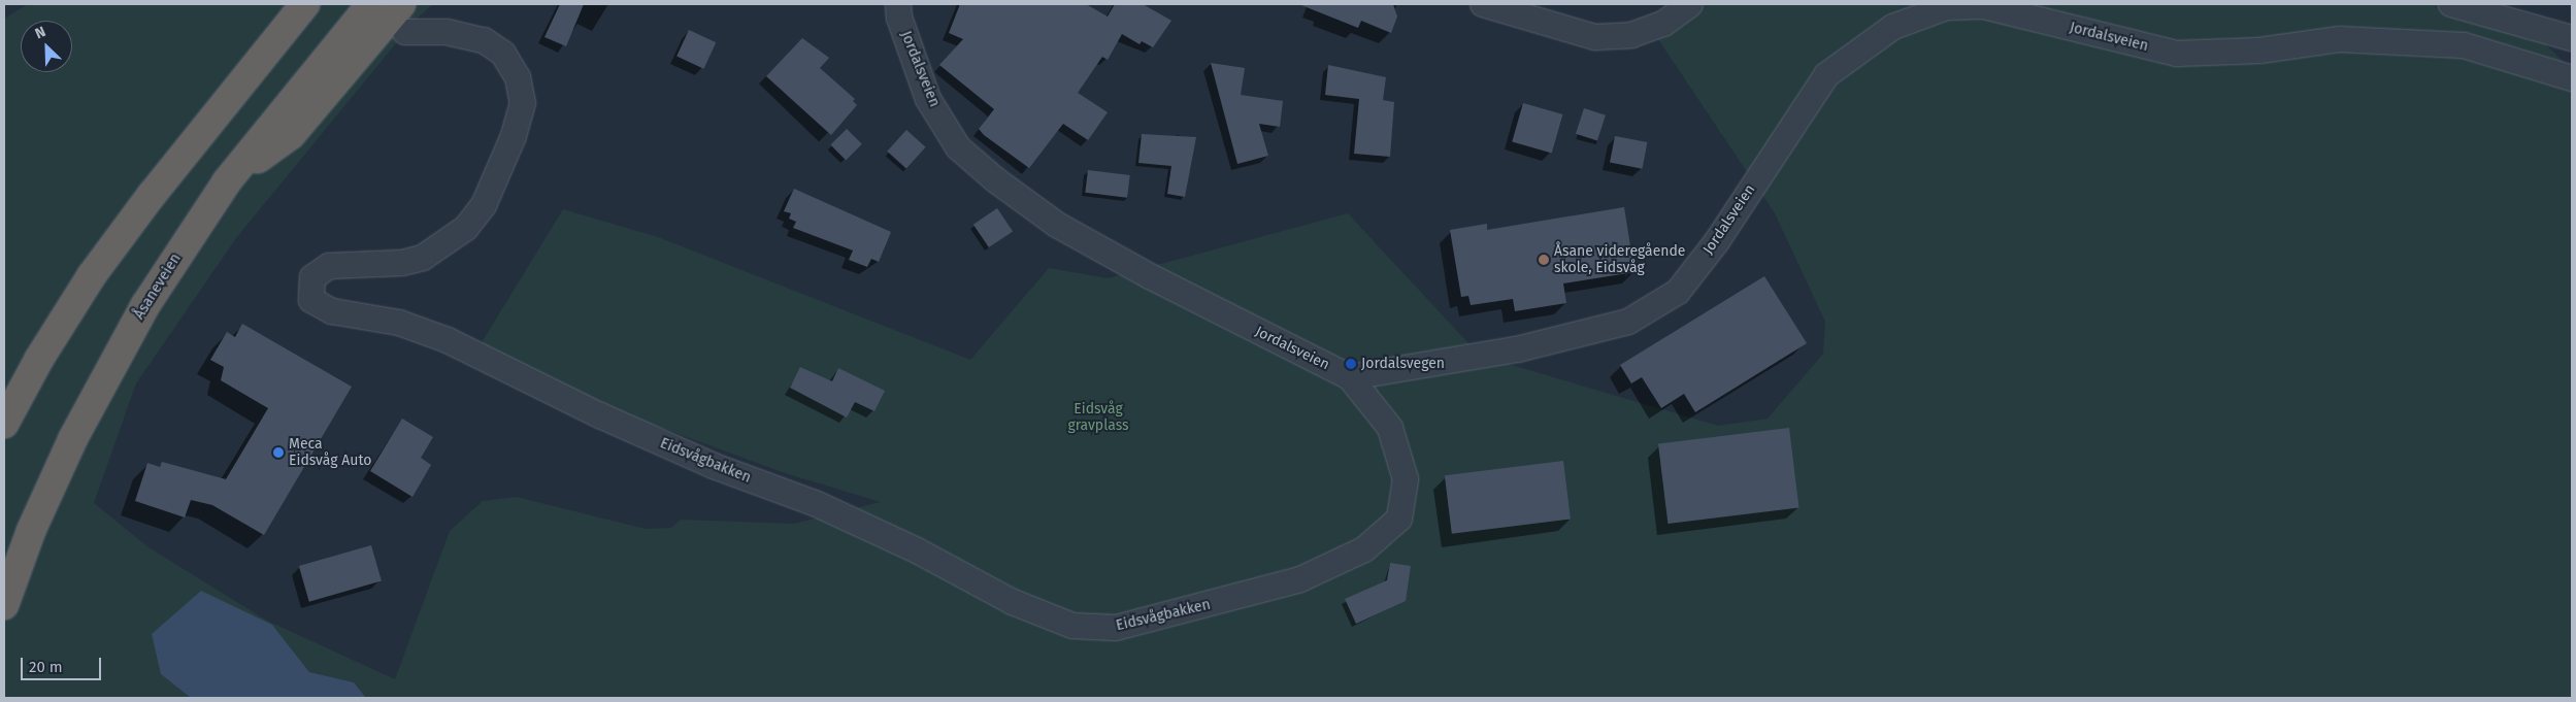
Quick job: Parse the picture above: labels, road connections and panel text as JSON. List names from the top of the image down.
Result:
{
  "streets": {
    "highway": ["Åsaneveien"],
    "street": ["Jordalsveien", "Eidsvågbakken"]
  },
  "crossings": [
    ["Jordalsveien", "Eidsvågbakken"]
  ],
  "parks": ["Eidsvåg gravplass"],
  "places": ["Åsane videregående skole, Eidsvåg", "Jordalsvegen", "Meca Eidsvåg Auto"],
  "scale_bar": "20 m",
  "north": "top left"
}
